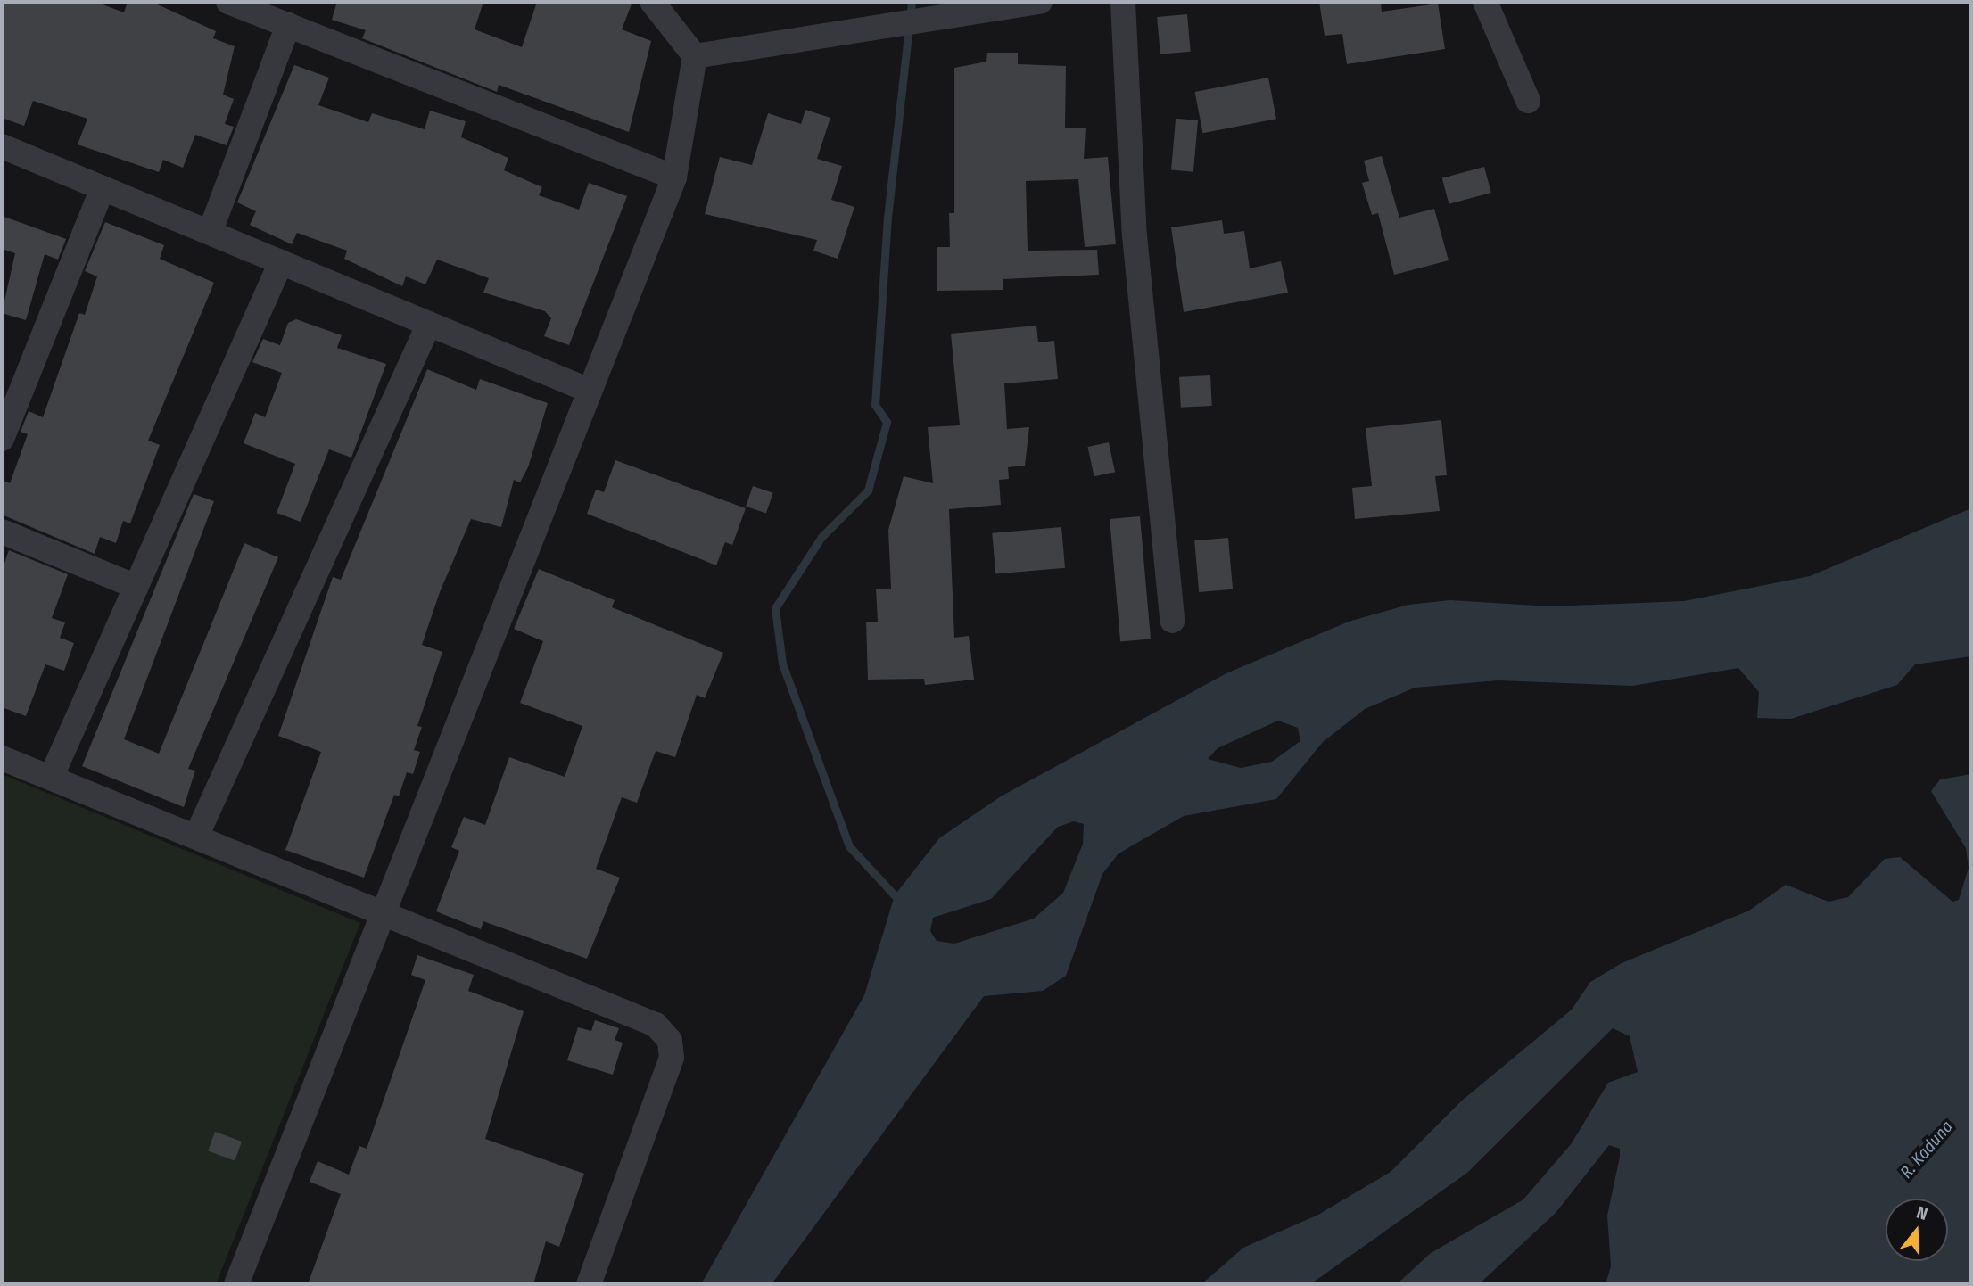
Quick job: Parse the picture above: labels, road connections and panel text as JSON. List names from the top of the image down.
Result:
{
  "water": ["R. Kaduna"],
  "north": "top"
}
